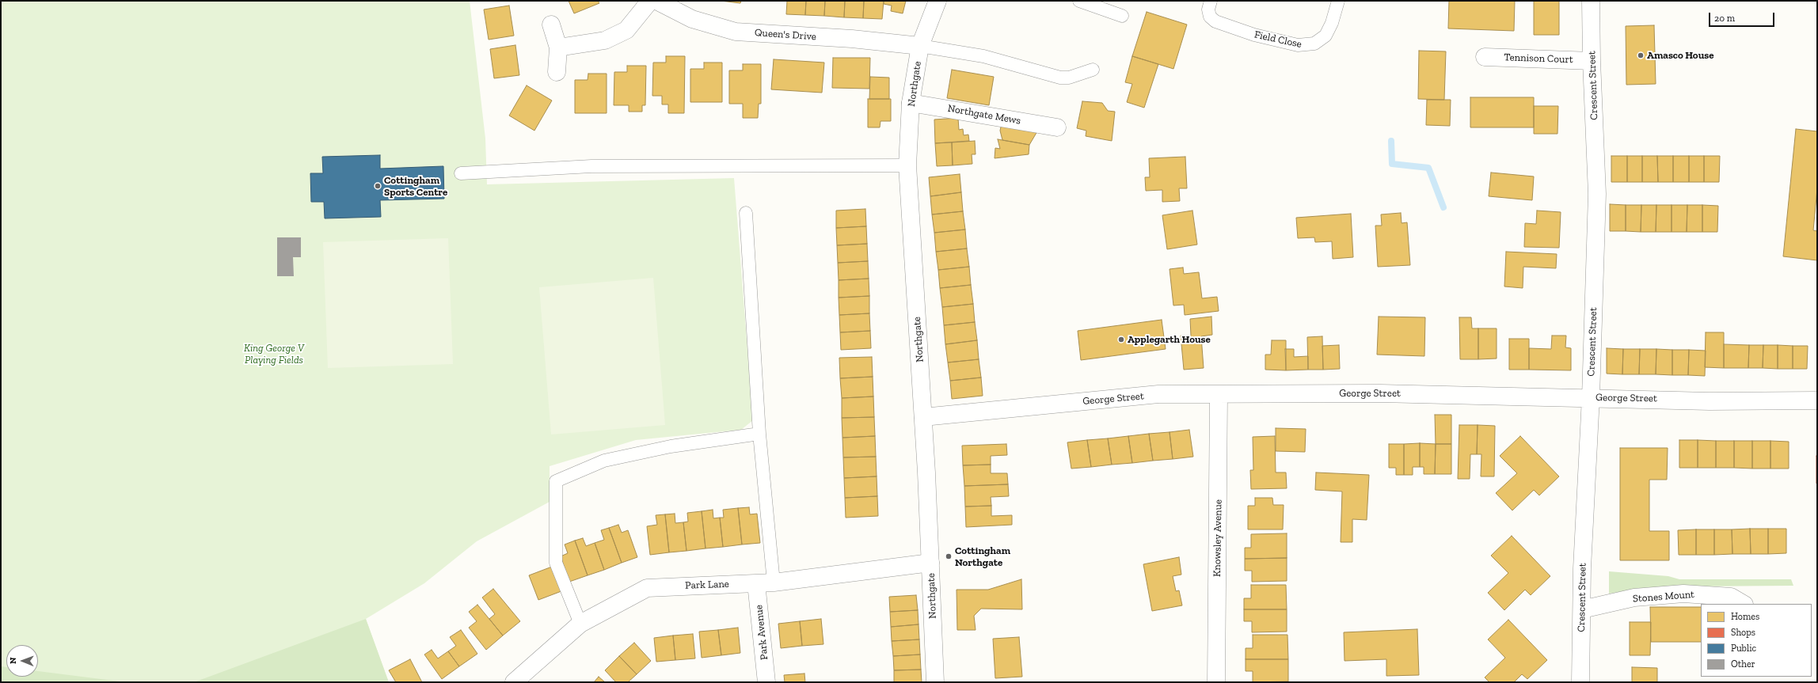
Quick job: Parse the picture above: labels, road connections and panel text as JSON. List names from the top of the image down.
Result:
{
  "streets": {
    "street": [
      "Queen's Drive",
      "Tennison Court",
      "Northgate",
      "Crescent Street",
      "Northgate Mews",
      "George Street",
      "Knowsley Avenue",
      "Park Lane",
      "Stones Mount",
      "Park Avenue"
    ],
    "lane": ["Field Close"]
  },
  "crossings": [
    ["Queen's Drive", "Northgate"],
    ["Tennison Court", "Crescent Street"],
    ["Northgate", "Northgate Mews"],
    ["Northgate", "George Street"],
    ["Northgate", "Park Lane"],
    ["Crescent Street", "George Street"],
    ["Crescent Street", "Stones Mount"],
    ["George Street", "Knowsley Avenue"],
    ["Park Lane", "Park Avenue"]
  ],
  "parks": ["King George V Playing Fields"],
  "places": [
    "Amasco House",
    "Cottingham Sports Centre",
    "Applegarth House",
    "Cottingham Northgate"
  ],
  "legend": [
    "Homes",
    "Shops",
    "Public",
    "Other"
  ],
  "scale_bar": "20 m",
  "north": "left"
}
